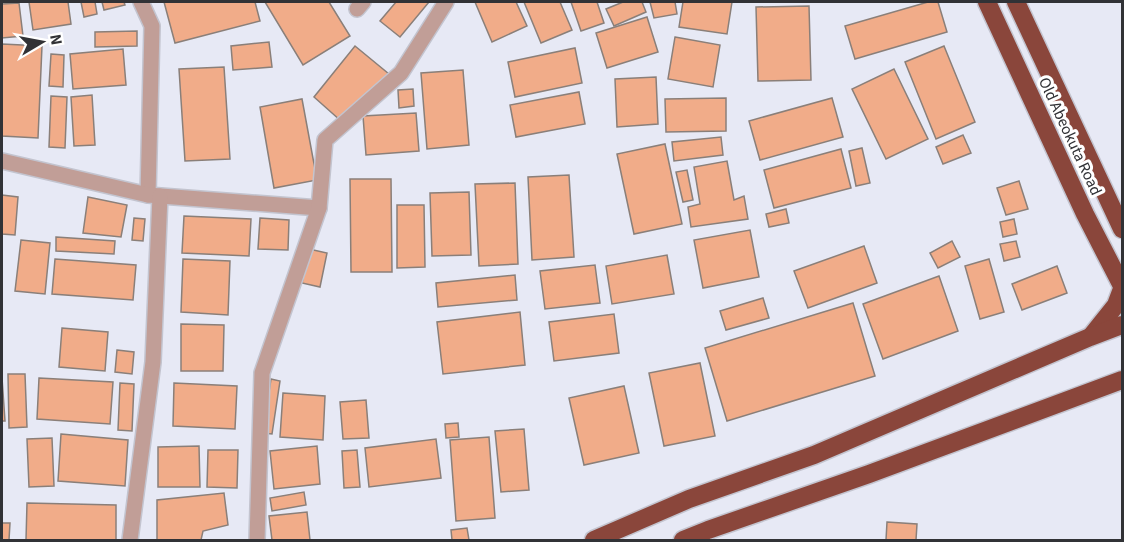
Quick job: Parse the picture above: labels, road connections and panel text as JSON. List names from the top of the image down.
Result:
{
  "streets": {
    "highway": ["Old Abeokuta Road"]
  },
  "north": "right"
}
